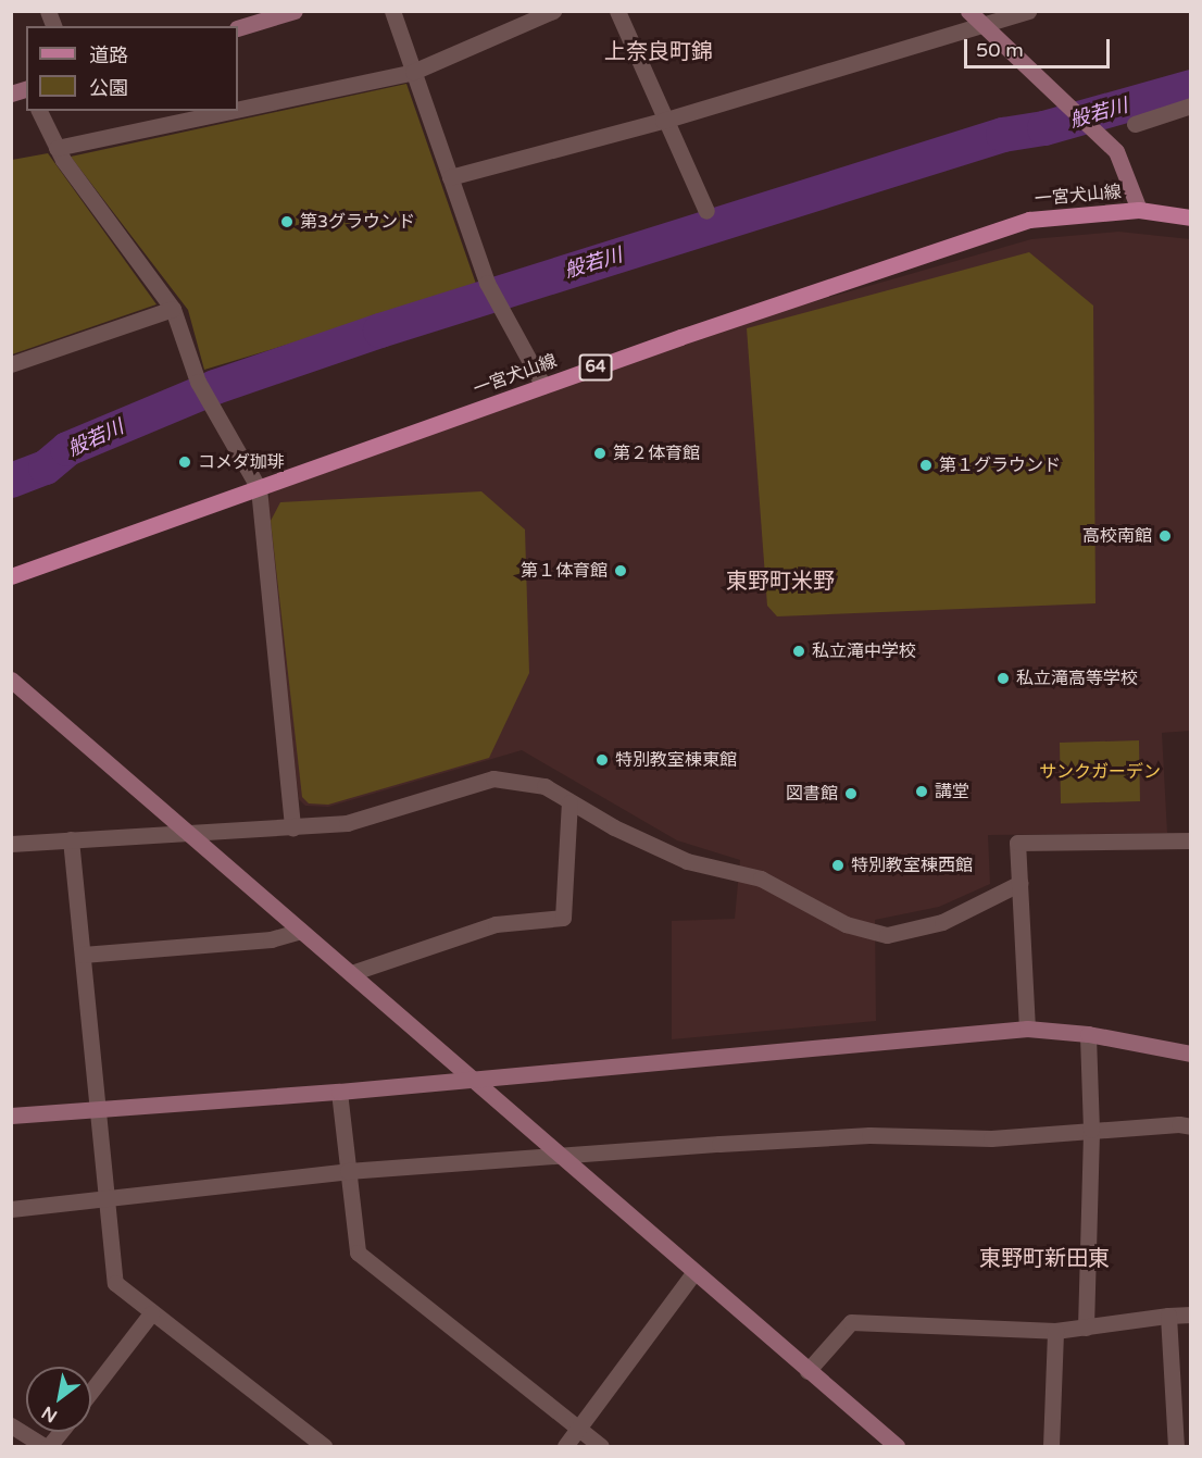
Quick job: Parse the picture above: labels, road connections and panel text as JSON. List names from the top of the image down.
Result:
{
  "streets": {
    "main road": ["一宮犬山線", "64"]
  },
  "districts": ["上奈良町錦", "東野町米野", "東野町新田東"],
  "water": ["般若川"],
  "parks": ["サンクガーデン"],
  "places": [
    "第3グラウンド",
    "第２体育館",
    "コメダ珈琲",
    "第１グラウンド",
    "高校南館",
    "第１体育館",
    "私立滝中学校",
    "私立滝高等学校",
    "特別教室棟東館",
    "講堂",
    "図書館",
    "特別教室棟西館"
  ],
  "legend": ["道路", "公園"],
  "scale_bar": "50 m",
  "north": "bottom left"
}
